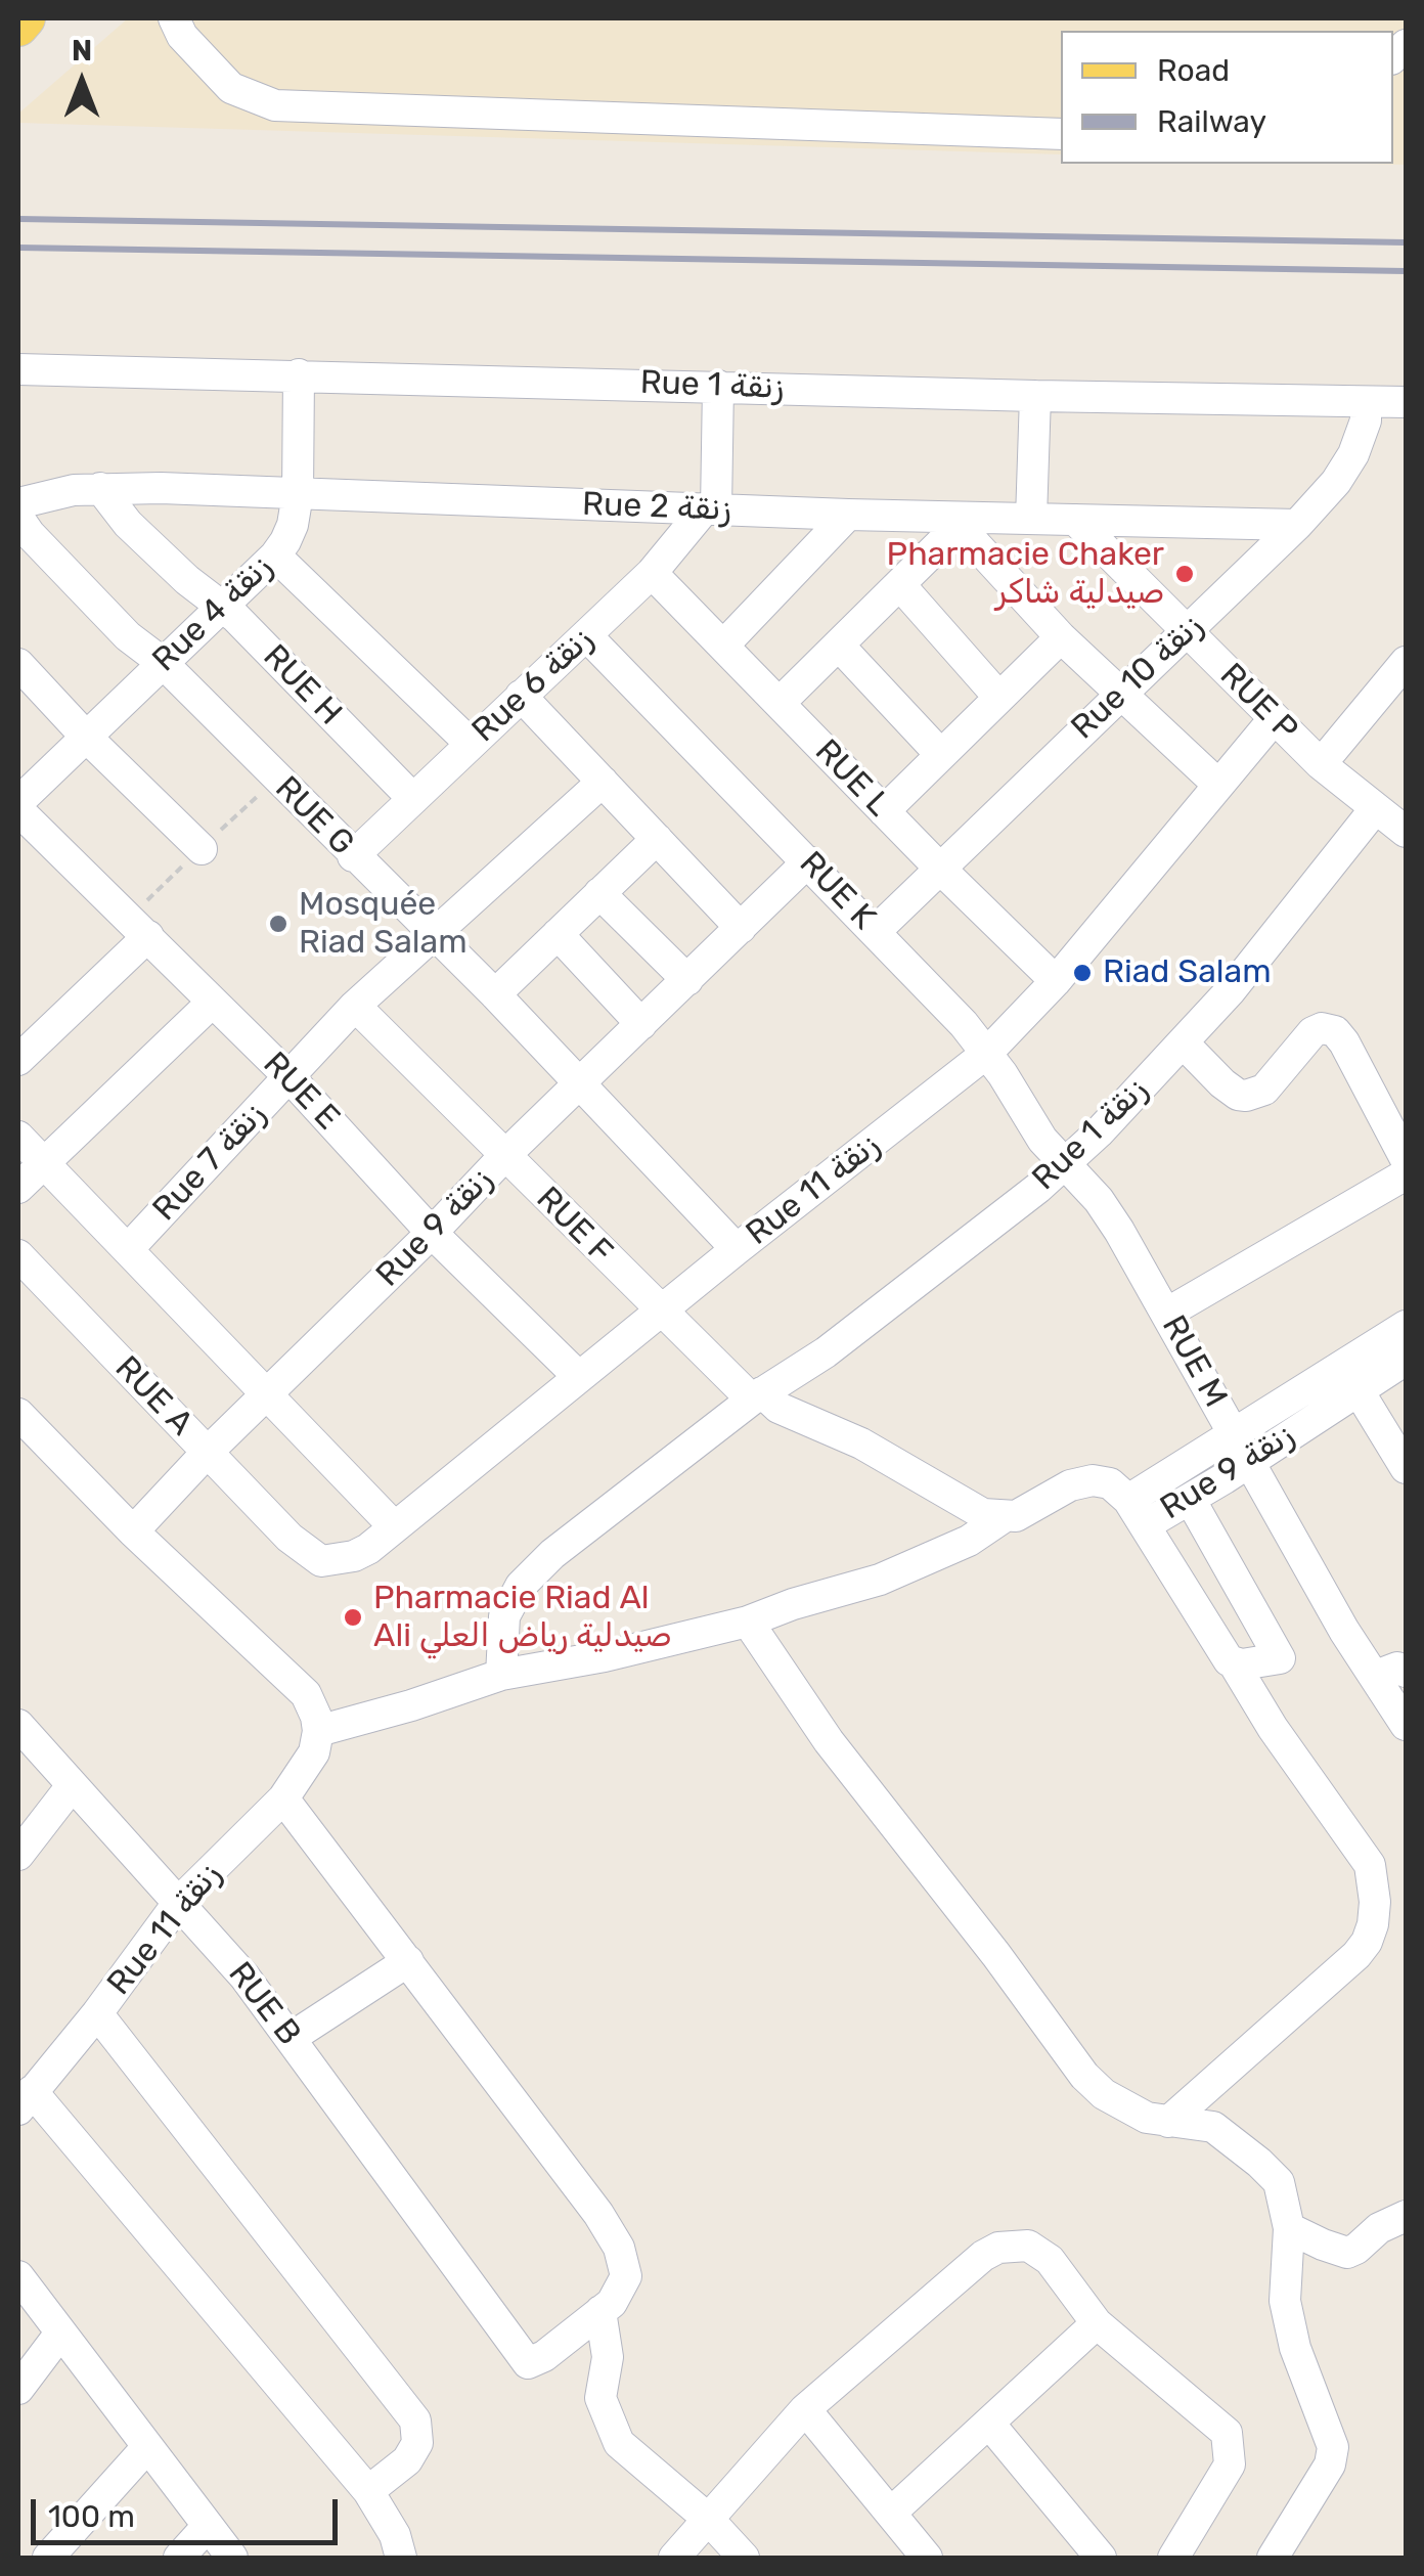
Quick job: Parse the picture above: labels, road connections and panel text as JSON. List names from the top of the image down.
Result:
{
  "streets": {
    "street": [
      "Rue 1 زنقة",
      "Rue 2 زنقة",
      "Rue 4 زنقة",
      "Rue 10 زنقة",
      "RUE H",
      "Rue 6 زنقة",
      "RUE P",
      "RUE L",
      "RUE G",
      "RUE K",
      "RUE E",
      "Rue 7 زنقة",
      "Rue 11 زنقة",
      "RUE F",
      "Rue 9 زنقة",
      "RUE M",
      "RUE A",
      "RUE B"
    ]
  },
  "crossings": [
    ["Rue 1 زنقة", "Rue 4 زنقة"],
    ["Rue 1 زنقة", "Rue 10 زنقة"],
    ["Rue 1 زنقة", "RUE P"],
    ["Rue 1 زنقة", "RUE K"],
    ["Rue 1 زنقة", "RUE F"],
    ["Rue 1 زنقة", "RUE M"],
    ["Rue 2 زنقة", "Rue 4 زنقة"],
    ["Rue 2 زنقة", "Rue 10 زنقة"],
    ["Rue 2 زنقة", "RUE H"],
    ["Rue 2 زنقة", "Rue 6 زنقة"],
    ["Rue 2 زنقة", "RUE P"],
    ["Rue 4 زنقة", "RUE H"],
    ["Rue 4 زنقة", "RUE G"],
    ["Rue 10 زنقة", "RUE P"],
    ["Rue 10 زنقة", "RUE L"],
    ["Rue 10 زنقة", "RUE K"],
    ["RUE H", "Rue 6 زنقة"],
    ["Rue 6 زنقة", "RUE L"],
    ["Rue 6 زنقة", "RUE G"],
    ["Rue 6 زنقة", "RUE K"],
    ["RUE P", "Rue 11 زنقة"],
    ["RUE L", "Rue 11 زنقة"],
    ["RUE G", "Rue 7 زنقة"],
    ["RUE G", "Rue 11 زنقة"],
    ["RUE G", "Rue 9 زنقة"],
    ["RUE K", "Rue 11 زنقة"],
    ["RUE K", "Rue 9 زنقة"],
    ["RUE K", "RUE M"],
    ["RUE E", "Rue 7 زنقة"],
    ["RUE E", "Rue 11 زنقة"],
    ["RUE E", "Rue 9 زنقة"],
    ["Rue 7 زنقة", "RUE F"],
    ["Rue 11 زنقة", "RUE F"],
    ["Rue 11 زنقة", "RUE A"],
    ["Rue 11 زنقة", "RUE B"],
    ["RUE F", "Rue 9 زنقة"],
    ["Rue 9 زنقة", "RUE M"],
    ["Rue 9 زنقة", "RUE A"]
  ],
  "places": [
    "Pharmacie Chaker صيدلية شاكر",
    "Mosquée Riad Salam",
    "Riad Salam",
    "Pharmacie Riad Al Ali صيدلية رياض العلي"
  ],
  "legend": ["Road", "Railway"],
  "scale_bar": "100 m",
  "north": "top"
}
